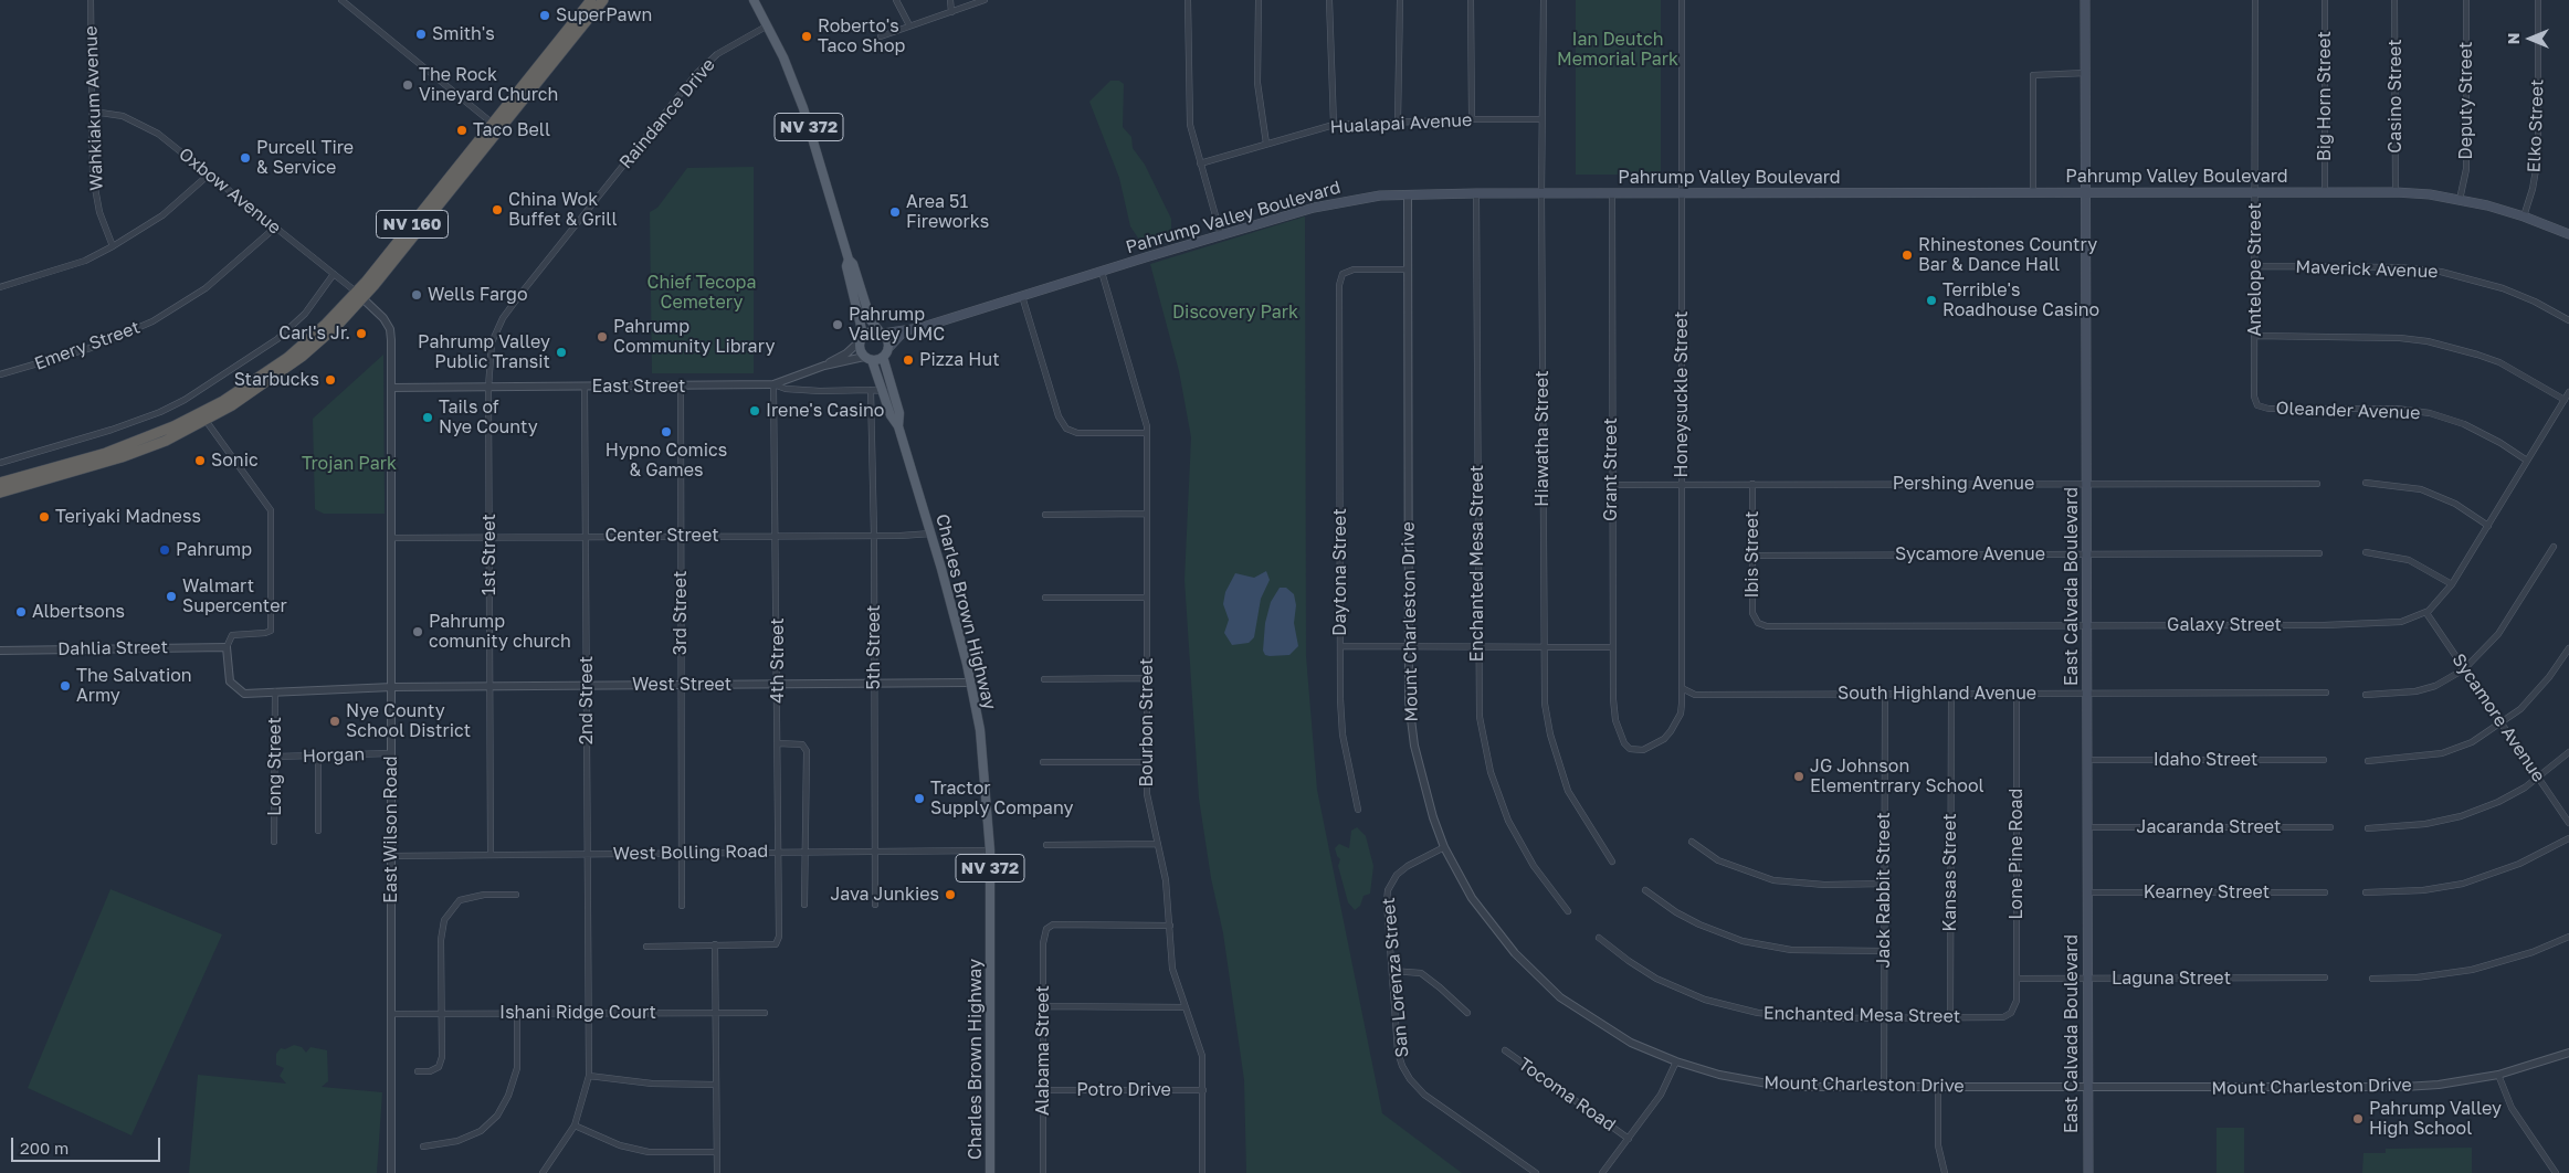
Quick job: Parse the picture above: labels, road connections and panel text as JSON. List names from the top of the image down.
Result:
{
  "streets": {
    "highway": ["NV 160"],
    "main road": [
      "NV 372",
      "Pahrump Valley Boulevard",
      "East Calvada Boulevard",
      "Charles Brown Highway"
    ],
    "street": [
      "Big Horn Street",
      "Casino Street",
      "Deputy Street",
      "Wahkiakum Avenue",
      "Raindance Drive",
      "Hualapai Avenue",
      "Elko Street",
      "Oxbow Avenue",
      "Antelope Street",
      "Maverick Avenue",
      "Emery Street",
      "East Street",
      "Honeysuckle Street",
      "Oleander Avenue",
      "Hiawatha Street",
      "Grant Street",
      "Pershing Avenue",
      "Center Street",
      "1st Street",
      "Ibis Street",
      "Sycamore Avenue",
      "Enchanted Mesa Street",
      "Daytona Street",
      "3rd Street",
      "Mount Charleston Drive",
      "Galaxy Street",
      "5th Street",
      "Dahlia Street",
      "4th Street",
      "West Street",
      "South Highland Avenue",
      "2nd Street",
      "Bourbon Street",
      "Horgan",
      "Idaho Street",
      "Long Street",
      "Jacaranda Street",
      "East Wilson Road",
      "West Bolling Road",
      "Lone Pine Road",
      "Kansas Street",
      "Jack Rabbit Street",
      "Kearney Street",
      "San Lorenza Street",
      "Laguna Street",
      "Ishani Ridge Court",
      "Alabama Street",
      "Potro Drive",
      "Tocoma Road"
    ]
  },
  "crossings": [
    ["Big Horn Street", "Pahrump Valley Boulevard"],
    ["Casino Street", "Pahrump Valley Boulevard"],
    ["Deputy Street", "Pahrump Valley Boulevard"],
    ["Wahkiakum Avenue", "Oxbow Avenue"],
    ["Raindance Drive", "NV 372"],
    ["Raindance Drive", "East Street"],
    ["Raindance Drive", "1st Street"],
    ["Hualapai Avenue", "Hiawatha Street"],
    ["Elko Street", "Pahrump Valley Boulevard"],
    ["NV 372", "Pahrump Valley Boulevard"],
    ["NV 372", "Charles Brown Highway"],
    ["Pahrump Valley Boulevard", "Antelope Street"],
    ["Pahrump Valley Boulevard", "Honeysuckle Street"],
    ["Pahrump Valley Boulevard", "Hiawatha Street"],
    ["Pahrump Valley Boulevard", "Grant Street"],
    ["Pahrump Valley Boulevard", "Enchanted Mesa Street"],
    ["Pahrump Valley Boulevard", "East Calvada Boulevard"],
    ["Pahrump Valley Boulevard", "Charles Brown Highway"],
    ["Pahrump Valley Boulevard", "Mount Charleston Drive"],
    ["Pahrump Valley Boulevard", "Bourbon Street"],
    ["Oxbow Avenue", "NV 160"],
    ["Oxbow Avenue", "Emery Street"],
    ["Oxbow Avenue", "East Wilson Road"],
    ["NV 160", "East Wilson Road"],
    ["Antelope Street", "Maverick Avenue"],
    ["Antelope Street", "Oleander Avenue"],
    ["East Street", "1st Street"],
    ["East Street", "Charles Brown Highway"],
    ["East Street", "3rd Street"],
    ["East Street", "5th Street"],
    ["East Street", "4th Street"],
    ["East Street", "2nd Street"],
    ["East Street", "East Wilson Road"],
    ["Honeysuckle Street", "Grant Street"],
    ["Honeysuckle Street", "Pershing Avenue"],
    ["Honeysuckle Street", "South Highland Avenue"],
    ["Oleander Avenue", "Galaxy Street"],
    ["Grant Street", "Pershing Avenue"],
    ["Pershing Avenue", "Ibis Street"],
    ["Pershing Avenue", "East Calvada Boulevard"],
    ["Center Street", "1st Street"],
    ["Center Street", "Charles Brown Highway"],
    ["Center Street", "3rd Street"],
    ["Center Street", "5th Street"],
    ["Center Street", "4th Street"],
    ["Center Street", "2nd Street"],
    ["Center Street", "East Wilson Road"],
    ["1st Street", "West Street"],
    ["1st Street", "West Bolling Road"],
    ["Ibis Street", "Sycamore Avenue"],
    ["Ibis Street", "Galaxy Street"],
    ["Sycamore Avenue", "East Calvada Boulevard"],
    ["Sycamore Avenue", "Galaxy Street"],
    ["Enchanted Mesa Street", "Lone Pine Road"],
    ["Enchanted Mesa Street", "Kansas Street"],
    ["Enchanted Mesa Street", "Jack Rabbit Street"],
    ["Daytona Street", "Mount Charleston Drive"],
    ["East Calvada Boulevard", "Mount Charleston Drive"],
    ["East Calvada Boulevard", "Galaxy Street"],
    ["East Calvada Boulevard", "South Highland Avenue"],
    ["East Calvada Boulevard", "Idaho Street"],
    ["East Calvada Boulevard", "Jacaranda Street"],
    ["East Calvada Boulevard", "Kearney Street"],
    ["East Calvada Boulevard", "Laguna Street"],
    ["Charles Brown Highway", "West Street"],
    ["Charles Brown Highway", "West Bolling Road"],
    ["3rd Street", "West Street"],
    ["3rd Street", "West Bolling Road"],
    ["Mount Charleston Drive", "Jack Rabbit Street"],
    ["Mount Charleston Drive", "San Lorenza Street"],
    ["5th Street", "West Street"],
    ["5th Street", "West Bolling Road"],
    ["4th Street", "West Street"],
    ["4th Street", "West Bolling Road"],
    ["West Street", "2nd Street"],
    ["West Street", "East Wilson Road"],
    ["South Highland Avenue", "Lone Pine Road"],
    ["South Highland Avenue", "Kansas Street"],
    ["South Highland Avenue", "Jack Rabbit Street"],
    ["2nd Street", "West Bolling Road"],
    ["2nd Street", "Ishani Ridge Court"],
    ["Bourbon Street", "Alabama Street"],
    ["Bourbon Street", "Potro Drive"],
    ["Horgan", "Long Street"],
    ["Horgan", "East Wilson Road"],
    ["East Wilson Road", "West Bolling Road"],
    ["East Wilson Road", "Ishani Ridge Court"],
    ["Lone Pine Road", "Laguna Street"],
    ["Alabama Street", "Potro Drive"]
  ],
  "parks": [
    "Ian Deutch Memorial Park",
    "Chief Tecopa Cemetery",
    "Discovery Park",
    "Trojan Park"
  ],
  "places": [
    "SuperPawn",
    "Smith's",
    "Roberto's Taco Shop",
    "The Rock Vineyard Church",
    "Taco Bell",
    "Purcell Tire & Service",
    "China Wok Buffet & Grill",
    "Area 51 Fireworks",
    "Rhinestones Country Bar & Dance Hall",
    "Wells Fargo",
    "Terrible's Roadhouse Casino",
    "Pahrump Valley UMC",
    "Carl's Jr.",
    "Pahrump Community Library",
    "Pahrump Valley Public Transit",
    "Pizza Hut",
    "Starbucks",
    "Irene's Casino",
    "Tails of Nye County",
    "Hypno Comics & Games",
    "Sonic",
    "Teriyaki Madness",
    "Pahrump",
    "Walmart Supercenter",
    "Albertsons",
    "Pahrump comunity church",
    "The Salvation Army",
    "Nye County School District",
    "JG Johnson Elementrrary School",
    "Tractor Supply Company",
    "Java Junkies",
    "Pahrump Valley High School"
  ],
  "scale_bar": "200 m",
  "north": "left"
}
